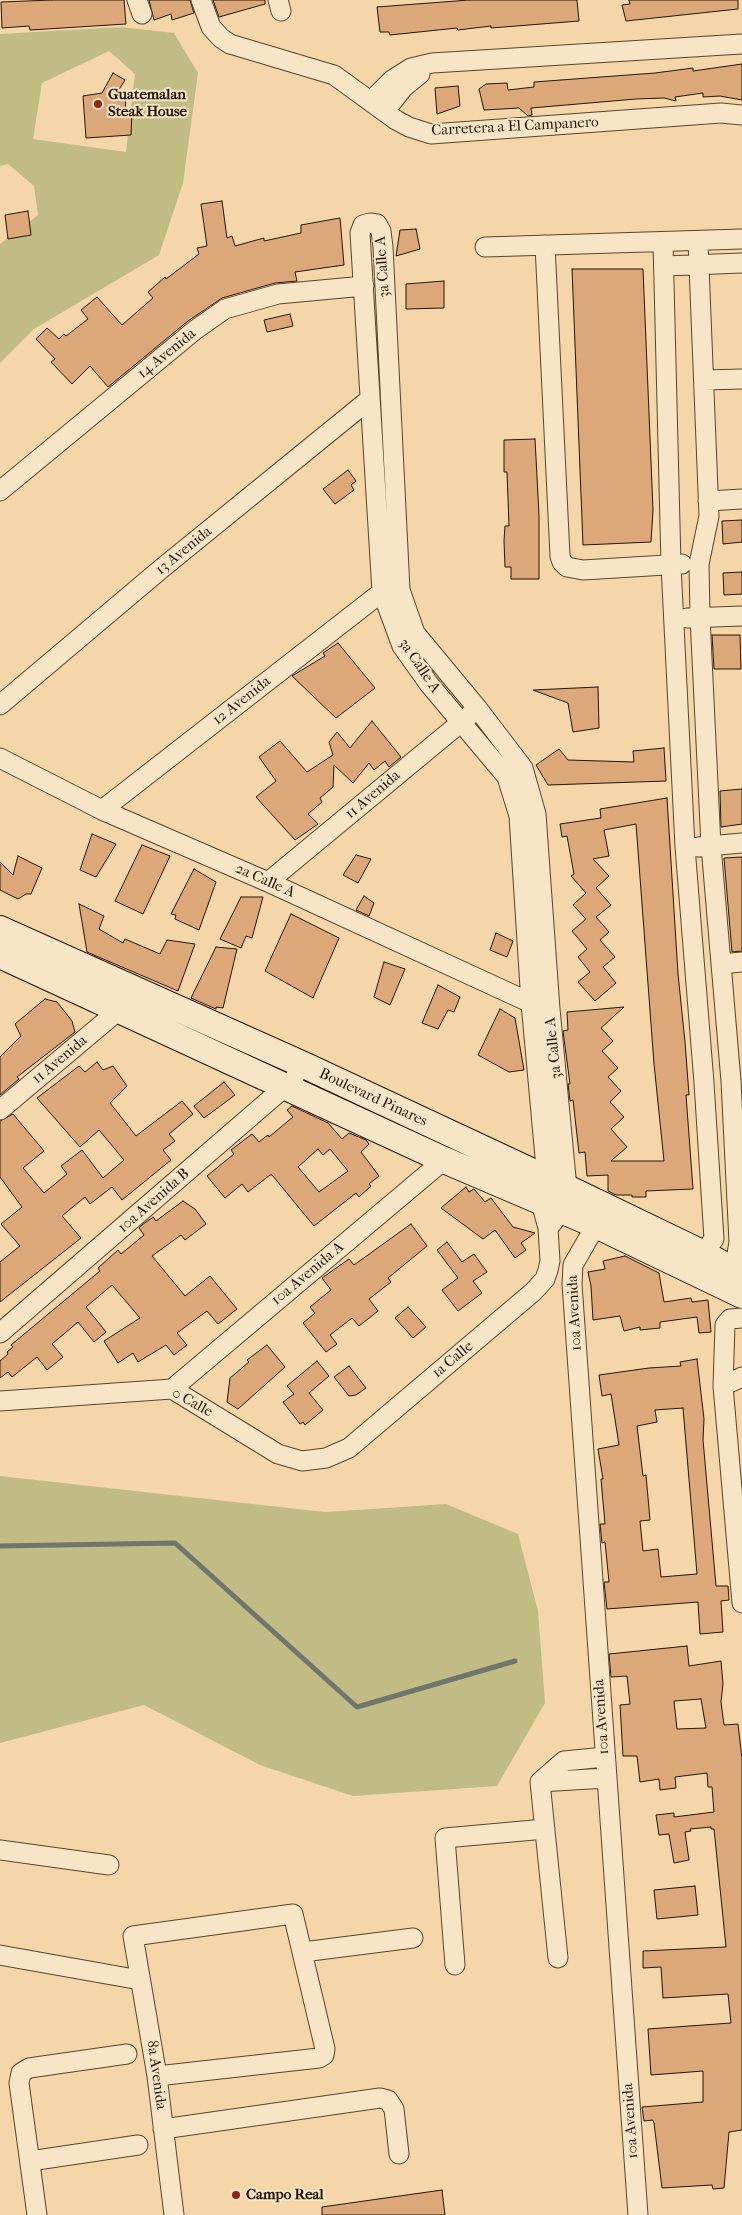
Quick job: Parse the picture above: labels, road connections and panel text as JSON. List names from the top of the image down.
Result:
{
  "streets": {
    "street": [
      "Carretera a El Campanero",
      "3a Calle A",
      "14 Avenida",
      "13 Avenida",
      "12 Avenida",
      "11 Avenida",
      "2a Calle A",
      "Boulevard Pinares",
      "10a Avenida B",
      "10a Avenida A",
      "10a Avenida",
      "1a Calle",
      "0 Calle",
      "8a Avenida"
    ]
  },
  "crossings": [
    ["3a Calle A", "14 Avenida"],
    ["3a Calle A", "13 Avenida"],
    ["3a Calle A", "12 Avenida"],
    ["3a Calle A", "11 Avenida"],
    ["3a Calle A", "2a Calle A"],
    ["3a Calle A", "Boulevard Pinares"],
    ["3a Calle A", "1a Calle"],
    ["12 Avenida", "2a Calle A"],
    ["11 Avenida", "2a Calle A"],
    ["11 Avenida", "Boulevard Pinares"],
    ["Boulevard Pinares", "10a Avenida B"],
    ["Boulevard Pinares", "10a Avenida A"],
    ["Boulevard Pinares", "10a Avenida"],
    ["Boulevard Pinares", "1a Calle"],
    ["10a Avenida A", "0 Calle"],
    ["1a Calle", "0 Calle"]
  ],
  "places": ["Guatemalan Steak House", "Campo Real"]
}
